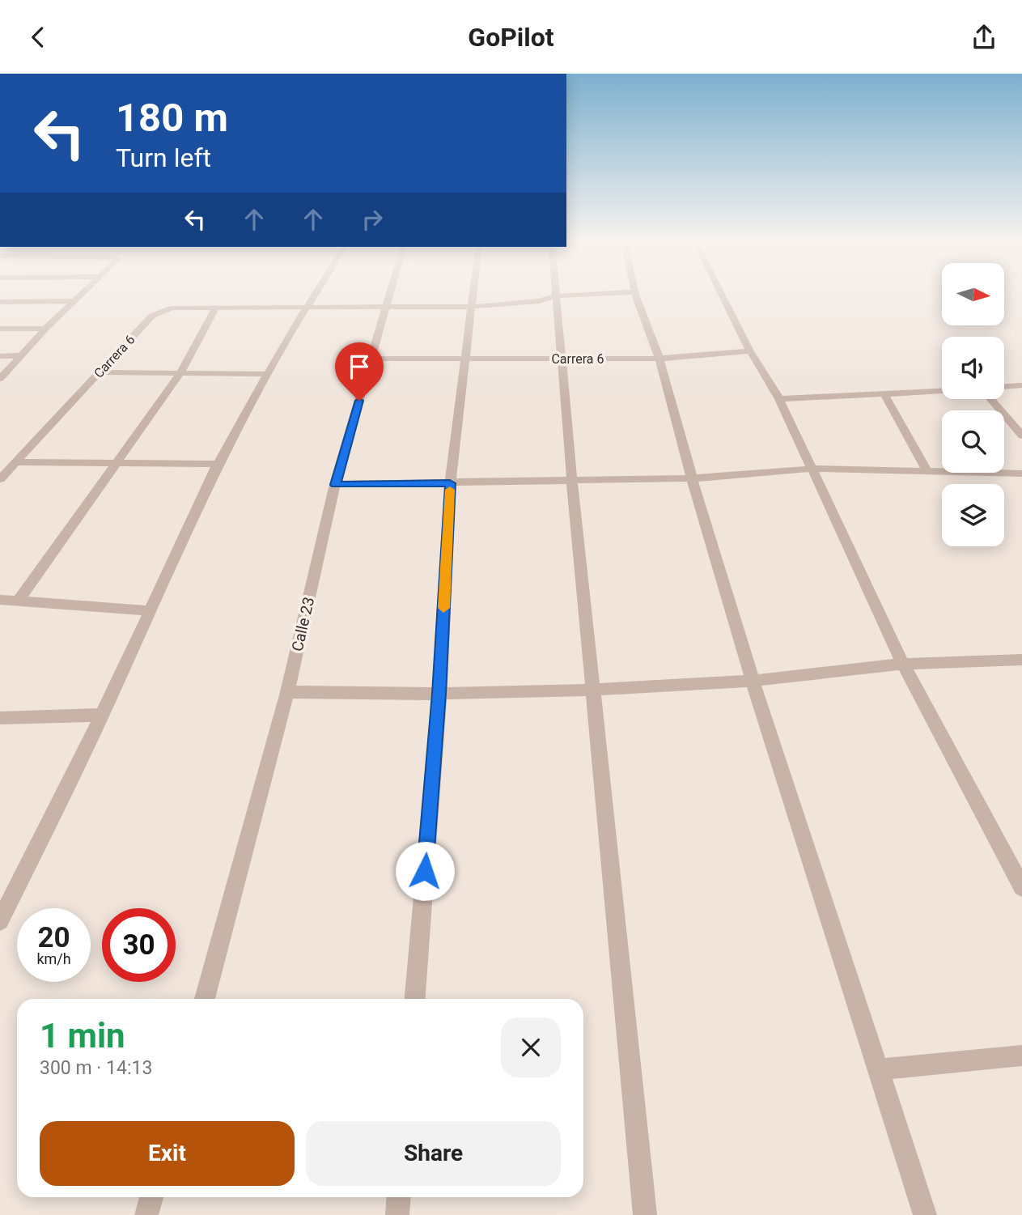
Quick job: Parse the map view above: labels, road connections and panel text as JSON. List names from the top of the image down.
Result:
{
  "streets": {
    "street": ["Carrera 6", "Calle 23"]
  },
  "crossings": [
    ["Carrera 6", "Calle 23"]
  ],
  "north": "right",
  "page": {
    "header": "GoPilot",
    "turn": ["180 m", "Turn left"],
    "speed": "20 km/h",
    "limit": "30",
    "heading": ["1 min", "300 m · 14:13"],
    "buttons": ["Exit", "Share"]
  }
}
